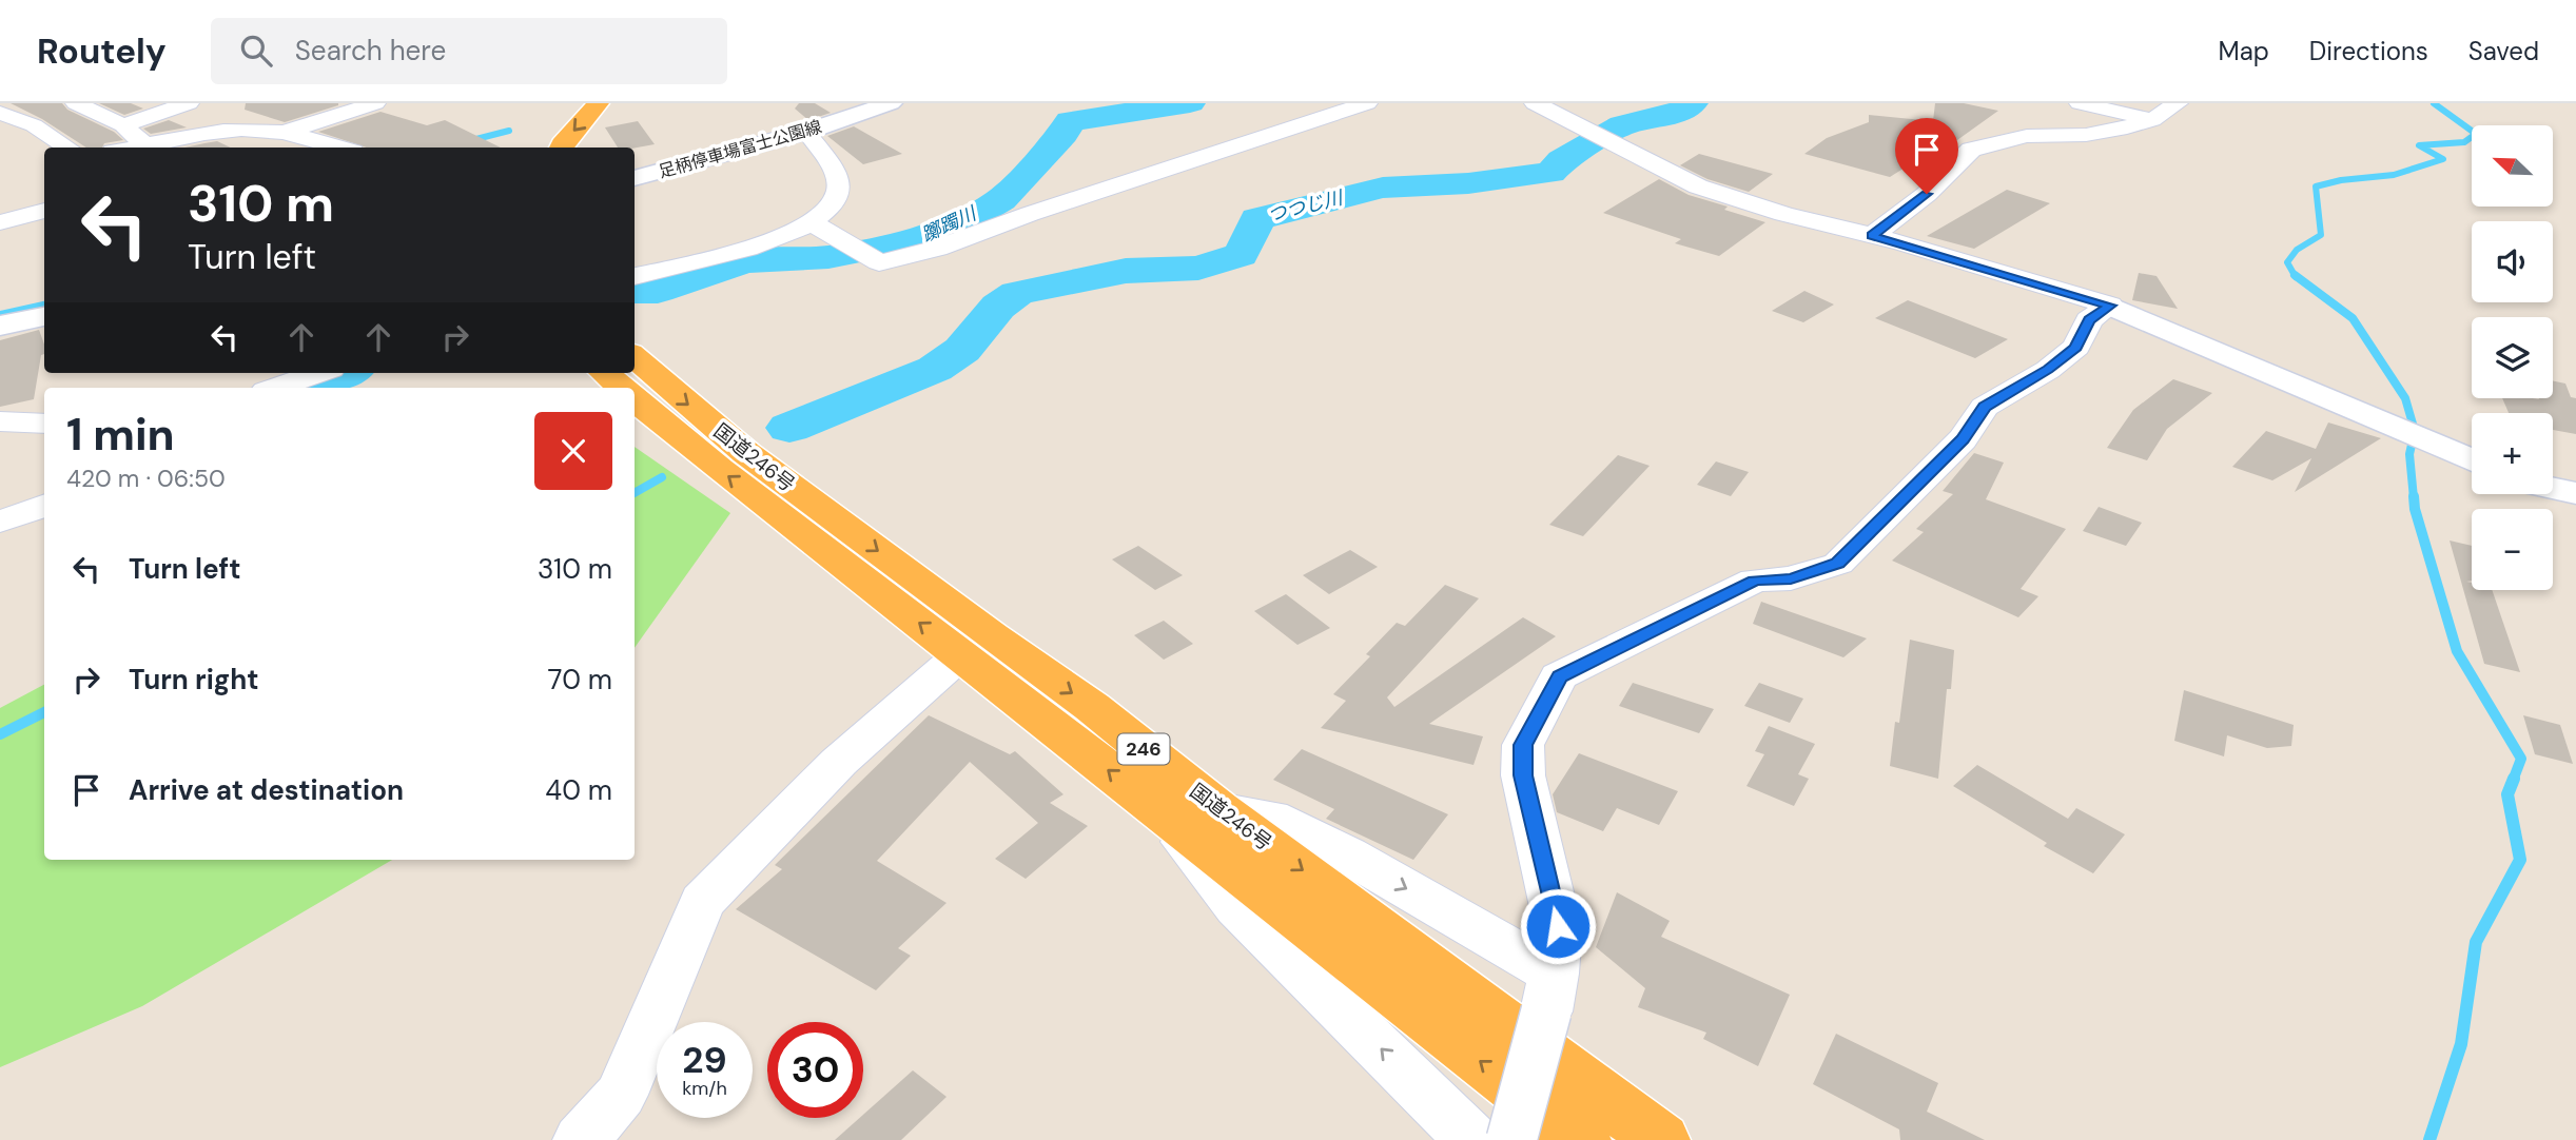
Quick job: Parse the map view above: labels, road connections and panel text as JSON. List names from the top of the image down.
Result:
{
  "streets": {
    "highway": ["国道246号", "246"],
    "main road": ["足柄停車場富士公園線"]
  },
  "water": ["つつじ川", "躑躅川"],
  "north": "top left",
  "page": {
    "header": "Routely",
    "search": "Search here",
    "nav": ["Map", "Directions", "Saved"],
    "map_buttons": ["+", "−"],
    "turn": ["310 m", "Turn left"],
    "heading": ["1 min", "420 m · 06:50"],
    "list": [
      {
        "name": "Turn left",
        "value": "310 m"
      },
      {
        "name": "Turn right",
        "value": "70 m"
      },
      {
        "name": "Arrive at destination",
        "value": "40 m"
      }
    ],
    "speed": "29 km/h",
    "limit": "30"
  }
}
